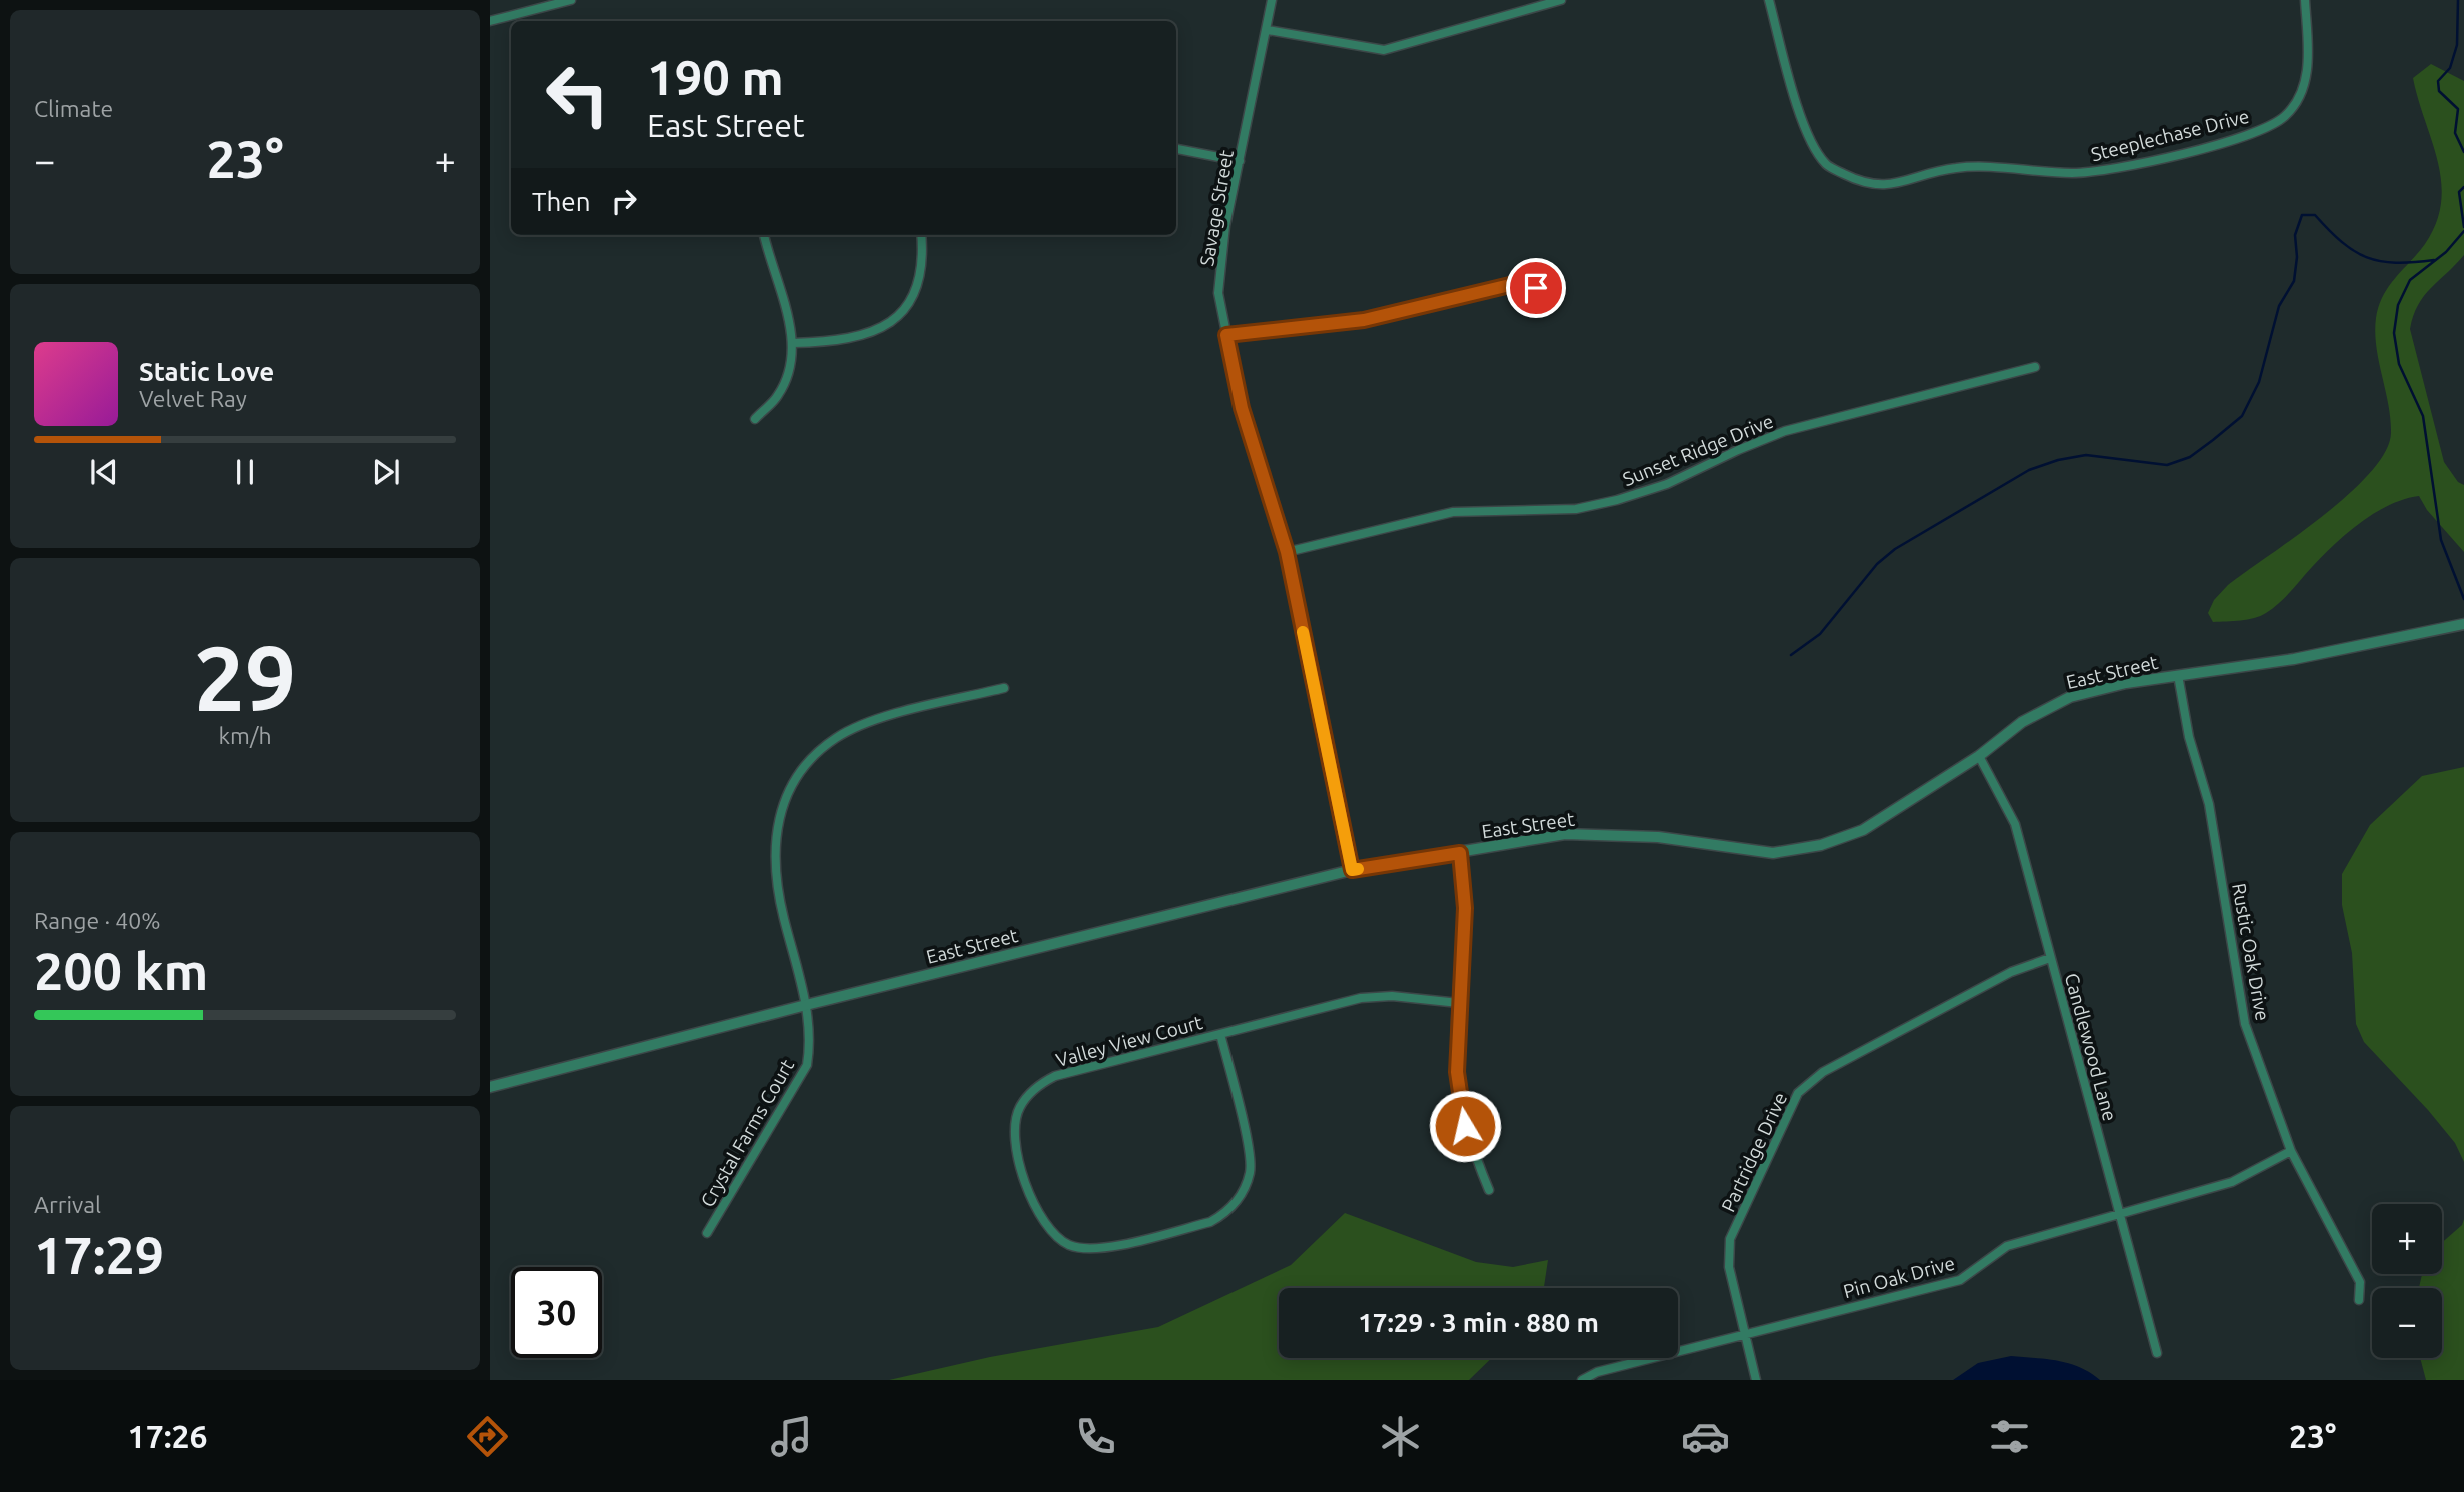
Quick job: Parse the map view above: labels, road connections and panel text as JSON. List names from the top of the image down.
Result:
{
  "streets": {
    "street": [
      "Steeplechase Drive",
      "Savage Street",
      "Sunset Ridge Drive",
      "East Street",
      "Rustic Oak Drive",
      "Valley View Court",
      "Candlewood Lane",
      "Crystal Farms Court",
      "Partridge Drive",
      "Pin Oak Drive"
    ]
  },
  "crossings": [
    ["Savage Street", "Sunset Ridge Drive"],
    ["Savage Street", "East Street"],
    ["East Street", "Rustic Oak Drive"],
    ["East Street", "Candlewood Lane"],
    ["East Street", "Crystal Farms Court"],
    ["Rustic Oak Drive", "Pin Oak Drive"],
    ["Candlewood Lane", "Partridge Drive"],
    ["Candlewood Lane", "Pin Oak Drive"],
    ["Partridge Drive", "Pin Oak Drive"]
  ],
  "page": {
    "tile": [
      "Climate",
      ["29", "km/h"],
      ["Range · 40%", "200 km"],
      ["Arrival", "17:29"]
    ],
    "turn": ["190 m", "East Street"],
    "heat": ["−", "23°", "+"],
    "then": "Then",
    "song": ["Static Love", "Velvet Ray"],
    "map_buttons": ["+", "−"],
    "limit": "30",
    "trip": "17:29 · 3 min · 880 m",
    "tabs": ["17:26", "23°"]
  }
}
